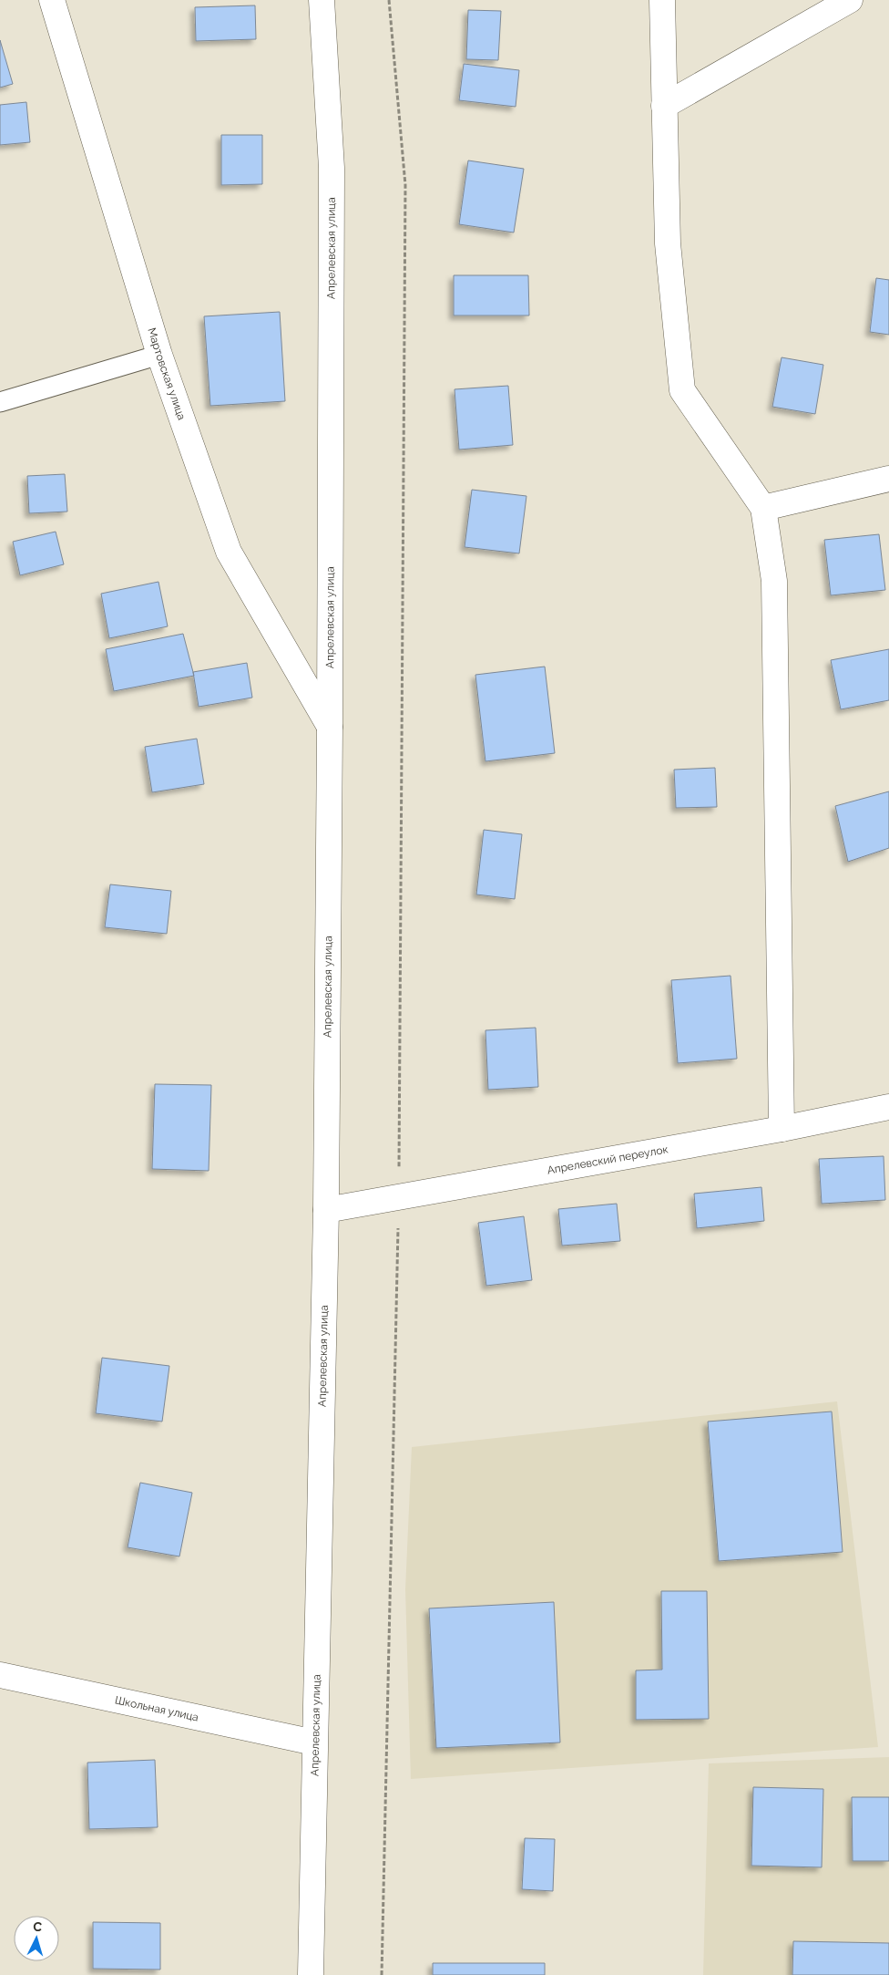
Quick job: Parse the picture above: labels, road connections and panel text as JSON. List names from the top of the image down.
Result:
{
  "streets": {
    "street": [
      "Апрелевская улица",
      "Мартовская улица",
      "Апрелевский переулок",
      "Школьная улица"
    ]
  },
  "crossings": [
    ["Апрелевская улица", "Мартовская улица"],
    ["Апрелевская улица", "Апрелевский переулок"],
    ["Апрелевская улица", "Школьная улица"]
  ],
  "north": "top"
}
